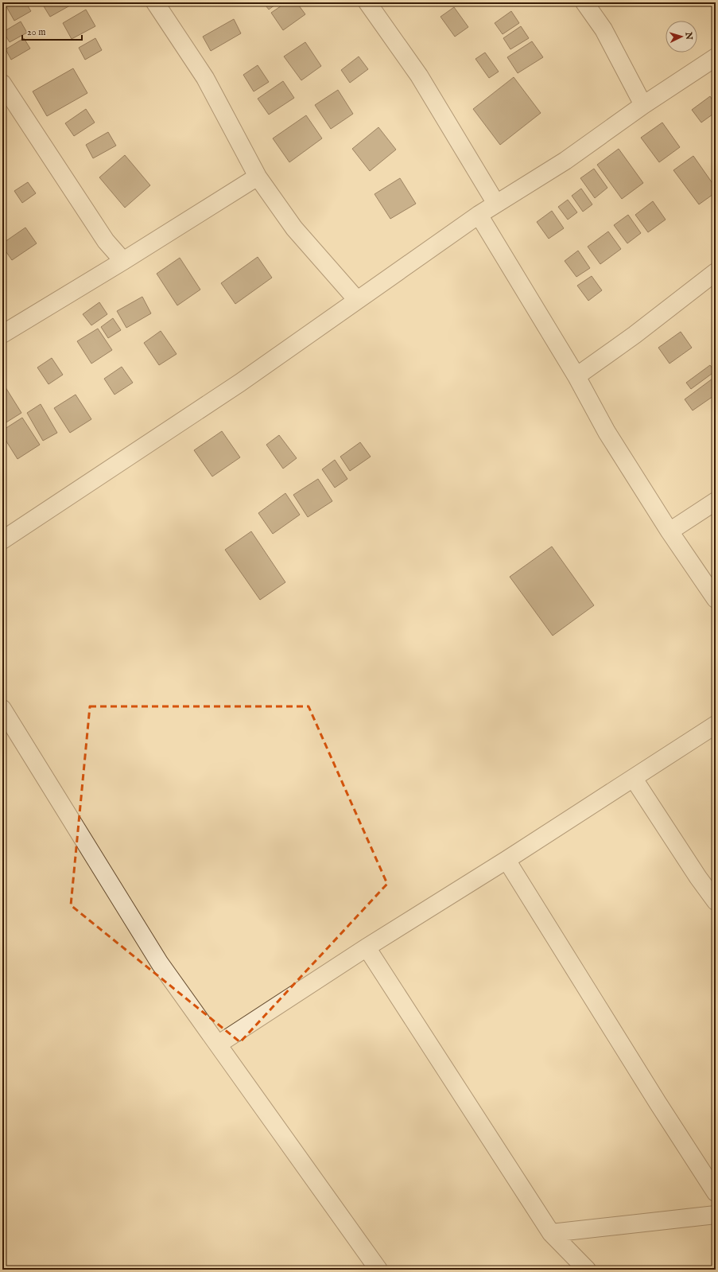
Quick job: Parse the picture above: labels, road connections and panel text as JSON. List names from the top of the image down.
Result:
{
  "scale_bar": "20 m",
  "north": "right"
}
